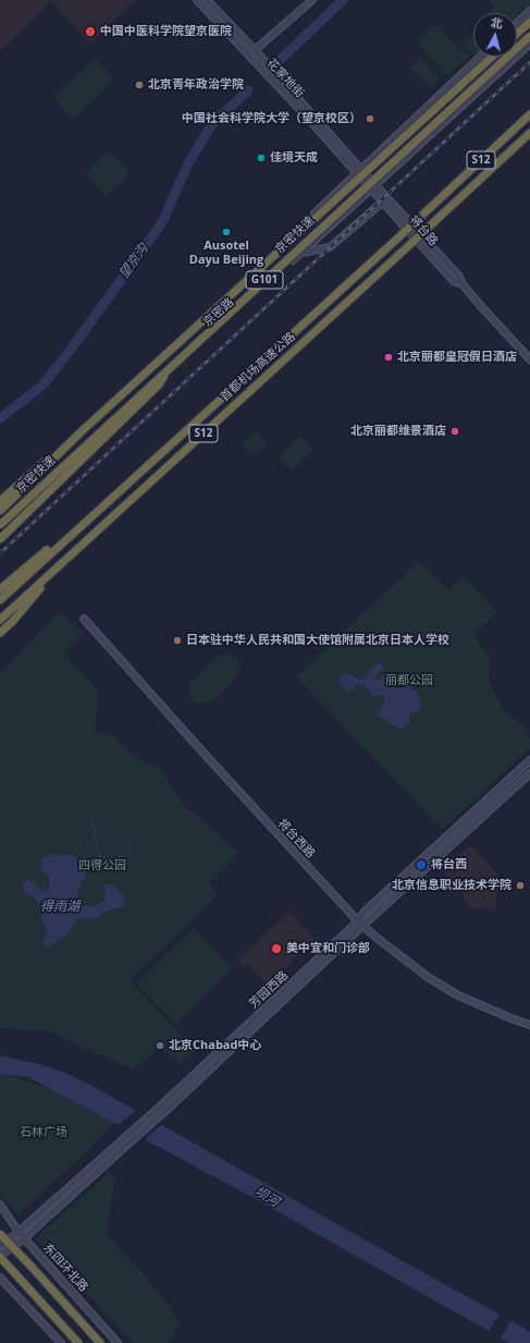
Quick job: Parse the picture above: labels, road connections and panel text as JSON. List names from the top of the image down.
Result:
{
  "streets": {
    "highway": [
      "S12",
      "京密快速",
      "G101",
      "首都机场高速公路",
      "东四环北路"
    ],
    "main road": [
      "花家地街",
      "将台路",
      "京密路",
      "将台西路",
      "芳园西路"
    ]
  },
  "crossings": [
    ["花家地街", "京密路"],
    ["将台路", "京密路"],
    ["京密快速", "京密路"],
    ["将台西路", "芳园西路"],
    ["芳园西路", "东四环北路"]
  ],
  "water": ["望京沟", "得雨湖", "坝河"],
  "parks": ["丽都公园", "四得公园", "石林广场"],
  "places": [
    "中国中医科学院望京医院",
    "北京青年政治学院",
    "中国社会科学院大学（望京校区）",
    "佳境天成",
    "Ausotel Dayu Beijing",
    "北京丽都皇冠假日酒店",
    "北京丽都维景酒店",
    "日本驻中华人民共和国大使馆附属北京日本人学校",
    "将台西",
    "北京信息职业技术学院",
    "美中宜和门诊部",
    "北京Chabad中心"
  ],
  "north": "top"
}
